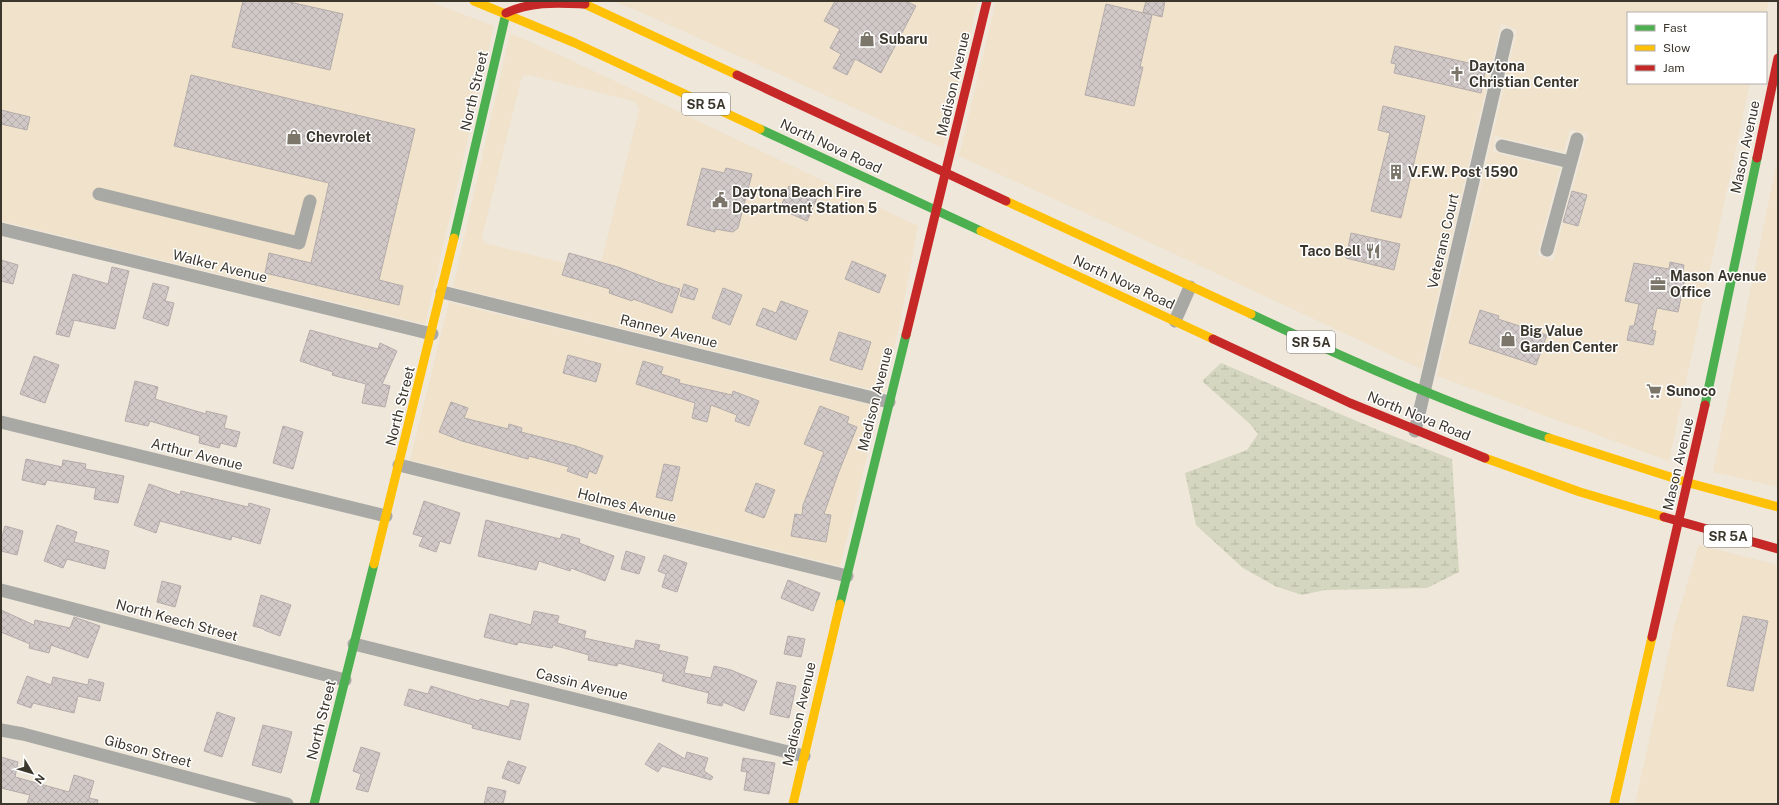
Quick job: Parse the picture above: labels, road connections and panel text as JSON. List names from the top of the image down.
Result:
{
  "streets": {
    "main road": [
      "Madison Avenue",
      "North Street",
      "SR 5A",
      "North Nova Road",
      "Mason Avenue"
    ],
    "street": [
      "Veterans Court",
      "Walker Avenue",
      "Ranney Avenue",
      "Arthur Avenue",
      "Holmes Avenue",
      "North Keech Street",
      "Cassin Avenue",
      "Gibson Street"
    ]
  },
  "crossings": [
    ["Madison Avenue", "North Nova Road"],
    ["Madison Avenue", "Ranney Avenue"],
    ["Madison Avenue", "Holmes Avenue"],
    ["Madison Avenue", "Cassin Avenue"],
    ["North Street", "North Nova Road"],
    ["North Street", "Walker Avenue"],
    ["North Street", "Ranney Avenue"],
    ["North Street", "Arthur Avenue"],
    ["North Street", "Holmes Avenue"],
    ["North Street", "North Keech Street"],
    ["North Street", "Cassin Avenue"],
    ["North Nova Road", "Mason Avenue"],
    ["North Nova Road", "Veterans Court"]
  ],
  "places": {
    "shop": ["Subaru", "Chevrolet", "Big Value Garden Center"],
    "church": ["Daytona Christian Center"],
    "building": ["V.F.W. Post 1590"],
    "public building": ["Daytona Beach Fire Department Station 5"],
    "restaurant": ["Taco Bell"],
    "office": ["Mason Avenue Office"],
    "supermarket": ["Sunoco"]
  },
  "legend": ["Fast", "Slow", "Jam"],
  "north": "bottom right"
}
